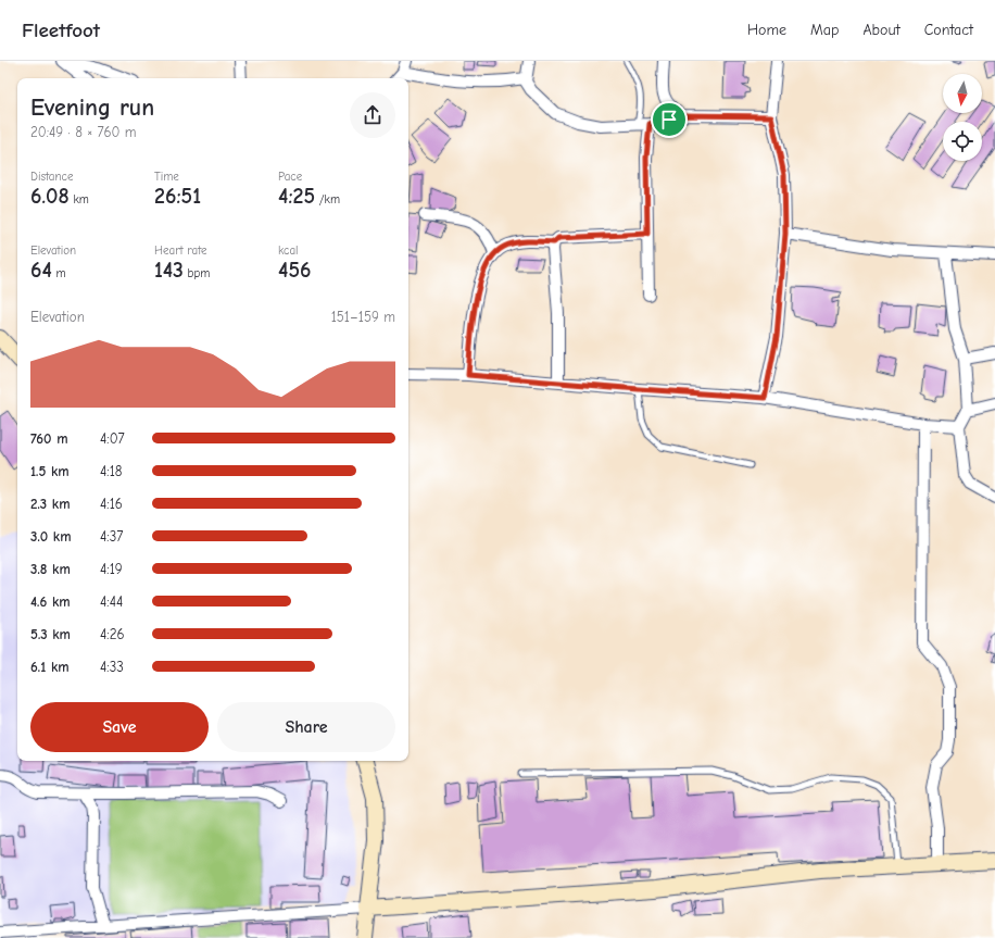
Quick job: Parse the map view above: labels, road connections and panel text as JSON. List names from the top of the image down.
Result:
{
  "north": "bottom",
  "page": {
    "header": "Fleetfoot",
    "nav": [
      "Home",
      "Map",
      "About",
      "Contact"
    ],
    "heading": ["Evening run", "20:49 · 8 × 760 m"],
    "stats": [
      ["Distance", "6.08 km"],
      ["Time", "26:51"],
      ["Pace", "4:25 /km"],
      ["Elevation", "64 m"],
      ["Heart rate", "143 bpm"],
      ["kcal", "456"]
    ],
    "chart": ["Elevation", "151–159 m"],
    "list": [
      {
        "name": "760 m",
        "note": "4:07"
      },
      {
        "name": "1.5 km",
        "note": "4:18"
      },
      {
        "name": "2.3 km",
        "note": "4:16"
      },
      {
        "name": "3.0 km",
        "note": "4:37"
      },
      {
        "name": "3.8 km",
        "note": "4:19"
      },
      {
        "name": "4.6 km",
        "note": "4:44"
      },
      {
        "name": "5.3 km",
        "note": "4:26"
      },
      {
        "name": "6.1 km",
        "note": "4:33"
      }
    ],
    "buttons": ["Save", "Share"]
  }
}
